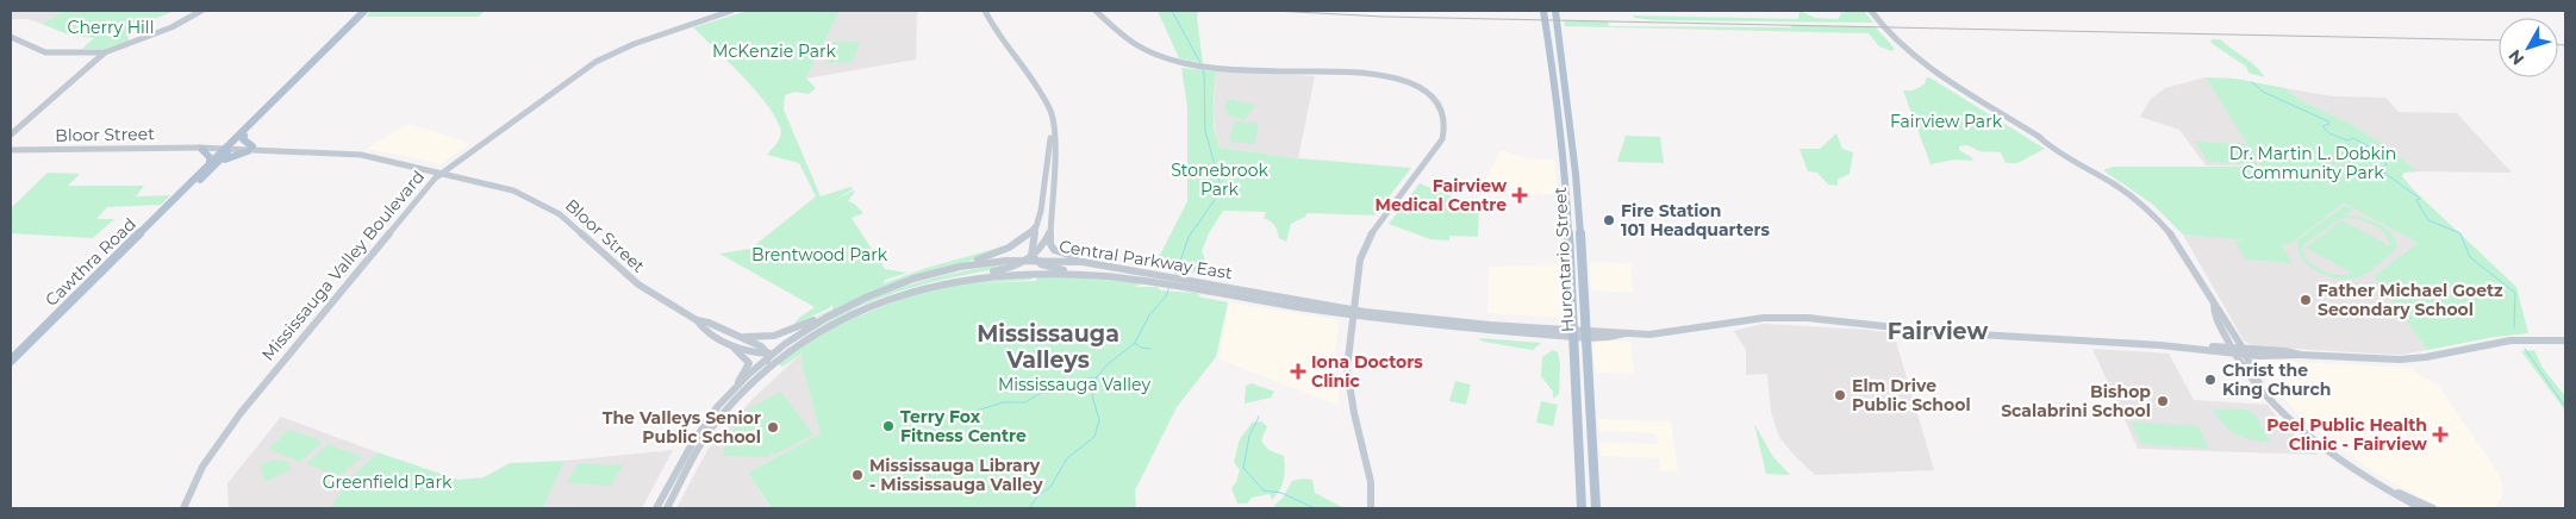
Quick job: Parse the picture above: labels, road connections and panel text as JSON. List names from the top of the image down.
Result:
{
  "streets": {
    "main road": ["Hurontario Street", "Cawthra Road"],
    "street": ["Bloor Street", "Central Parkway East", "Mississauga Valley Boulevard"]
  },
  "crossings": [
    ["Bloor Street", "Central Parkway East"],
    ["Bloor Street", "Cawthra Road"],
    ["Bloor Street", "Mississauga Valley Boulevard"],
    ["Central Parkway East", "Hurontario Street"]
  ],
  "districts": ["Fairview", "Mississauga Valleys"],
  "parks": [
    "Cherry Hill",
    "McKenzie Park",
    "Fairview Park",
    "Dr. Martin L. Dobkin Community Park",
    "Stonebrook Park",
    "Brentwood Park",
    "Mississauga Valley",
    "Greenfield Park"
  ],
  "places": {
    "health": ["Fairview Medical Centre", "Iona Doctors Clinic", "Peel Public Health Clinic - Fairview"],
    "other": [
      "Fire Station 101 Headquarters",
      "Father Michael Goetz Secondary School",
      "Christ the King Church",
      "Elm Drive Public School",
      "Bishop Scalabrini School",
      "Terry Fox Fitness Centre",
      "The Valleys Senior Public School",
      "Mississauga Library - Mississauga Valley"
    ]
  },
  "north": "bottom left"
}
